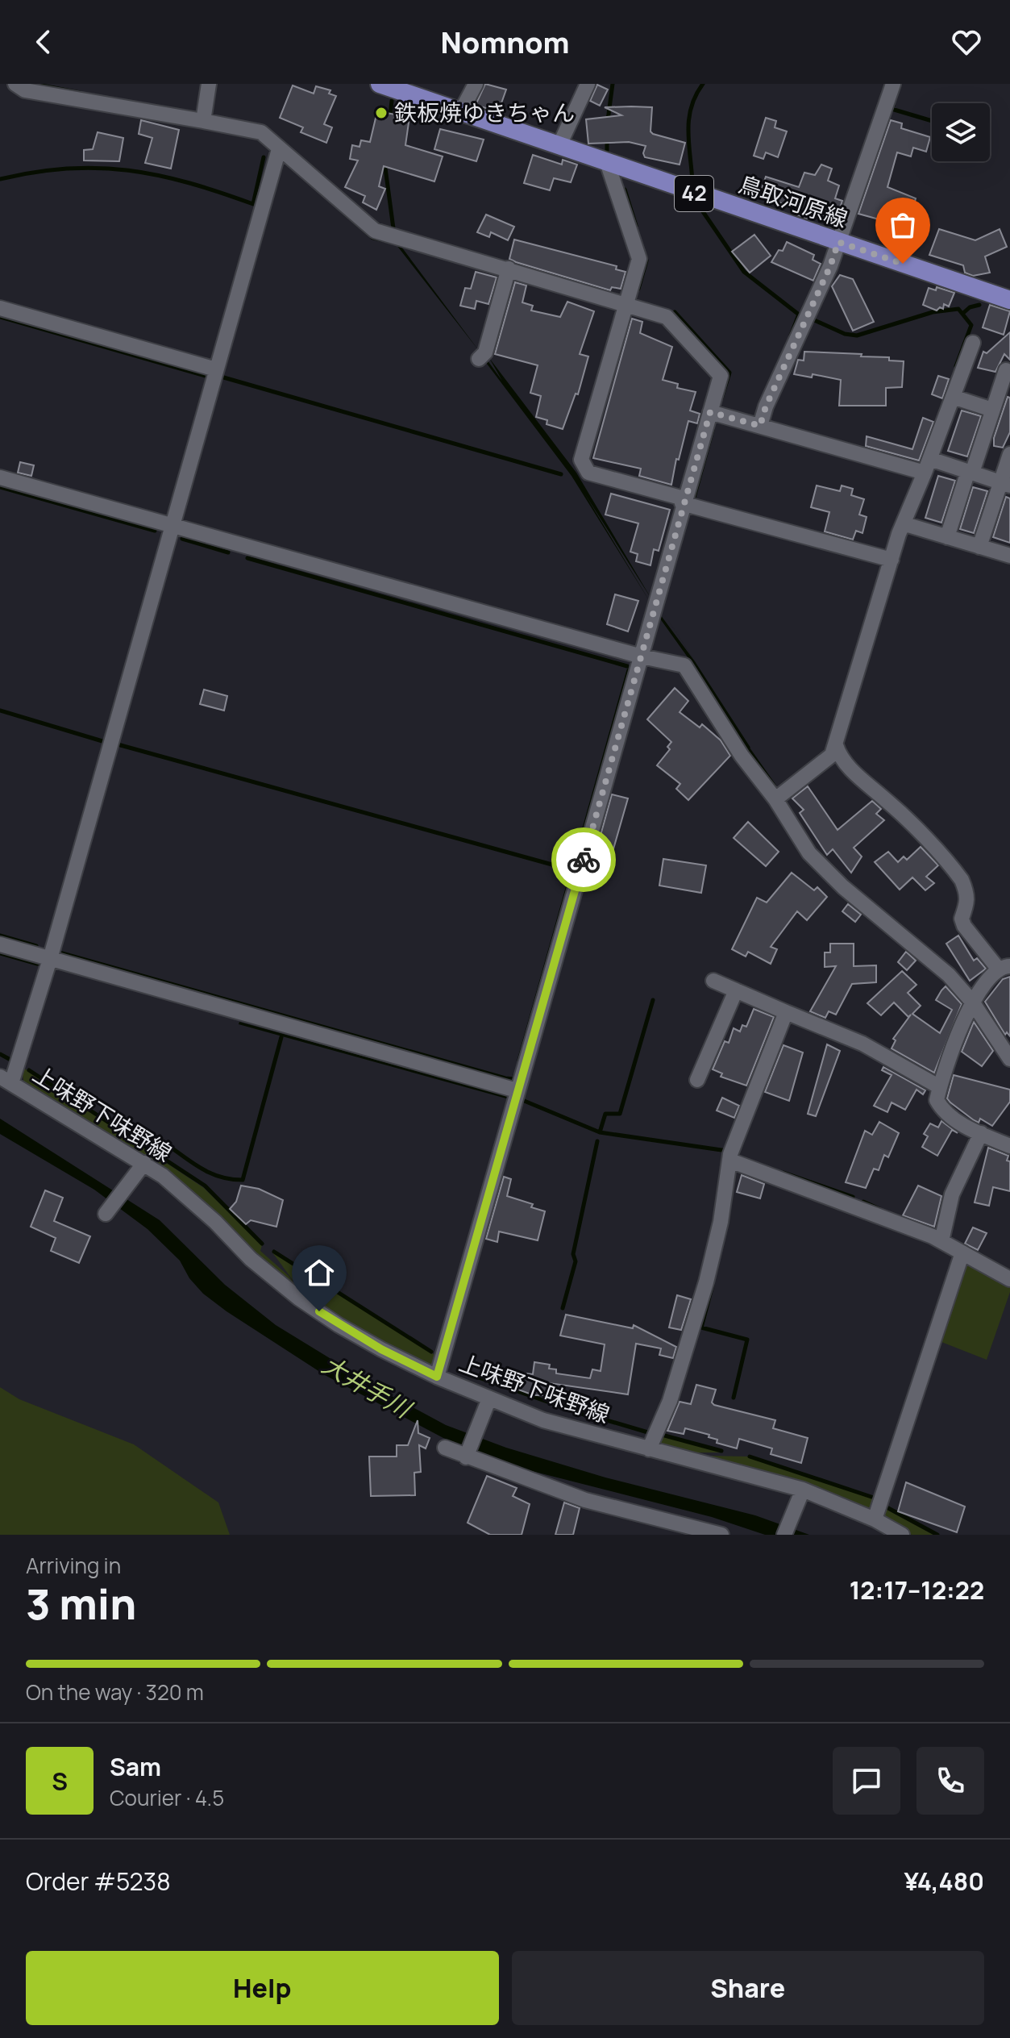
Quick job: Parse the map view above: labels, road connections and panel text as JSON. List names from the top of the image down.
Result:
{
  "streets": {
    "main road": ["42", "鳥取河原線"],
    "street": ["上味野下味野線"]
  },
  "water": ["大井手川"],
  "places": ["鉄板焼ゆきちゃん"],
  "page": {
    "header": "Nomnom",
    "heading": ["3 min", "Arriving in", "12:17–12:22"],
    "panel": [
      "Sam",
      "Courier · 4.5",
      "Order #5238",
      "¥4,480"
    ],
    "bar": "On the way · 320 m",
    "round": "S",
    "buttons": ["Help", "Share"]
  }
}
